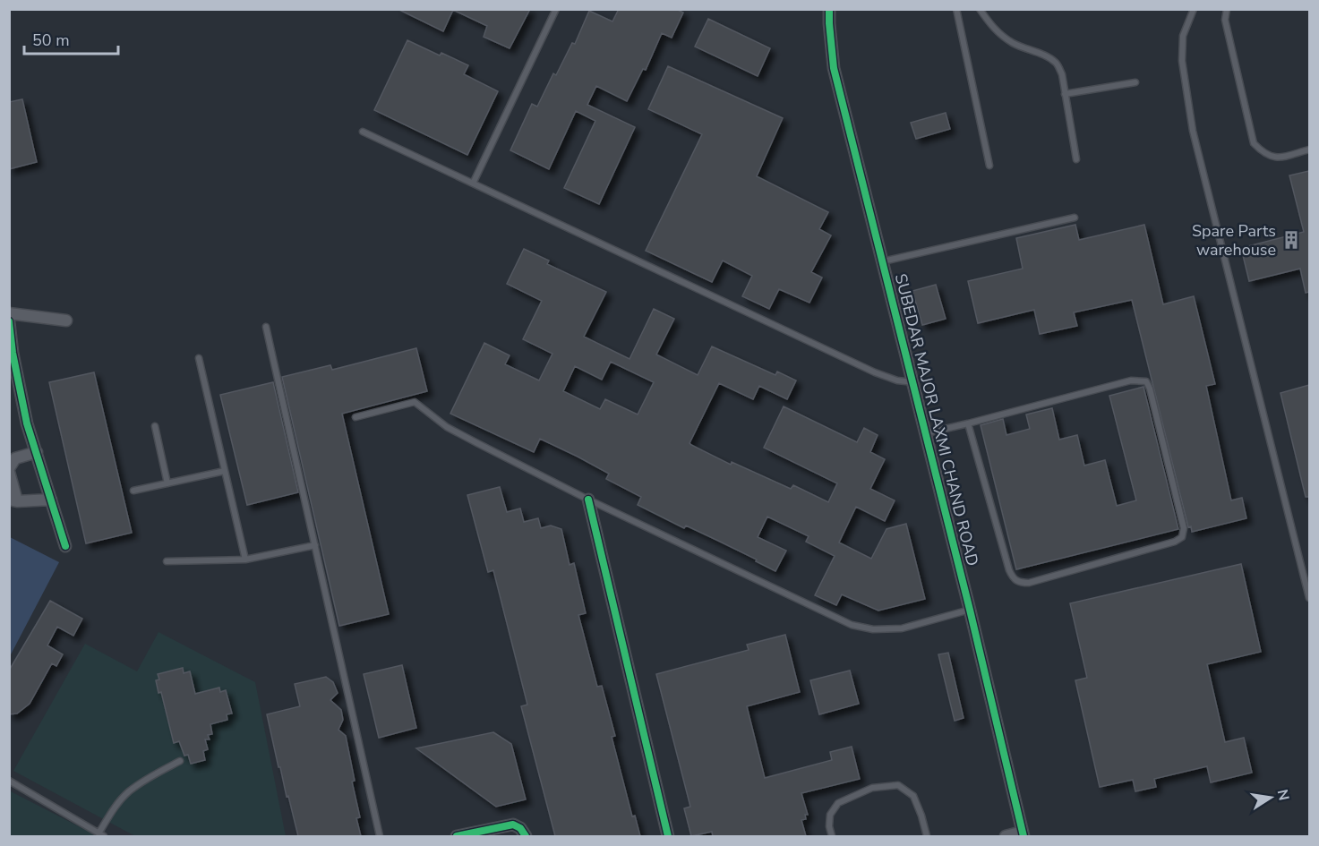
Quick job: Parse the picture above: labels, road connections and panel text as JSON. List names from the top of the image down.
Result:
{
  "streets": {
    "street": ["SUBEDAR MAJOR LAXMI CHAND ROAD"]
  },
  "places": {
    "building": ["Spare Parts warehouse"]
  },
  "scale_bar": "50 m",
  "north": "right"
}
